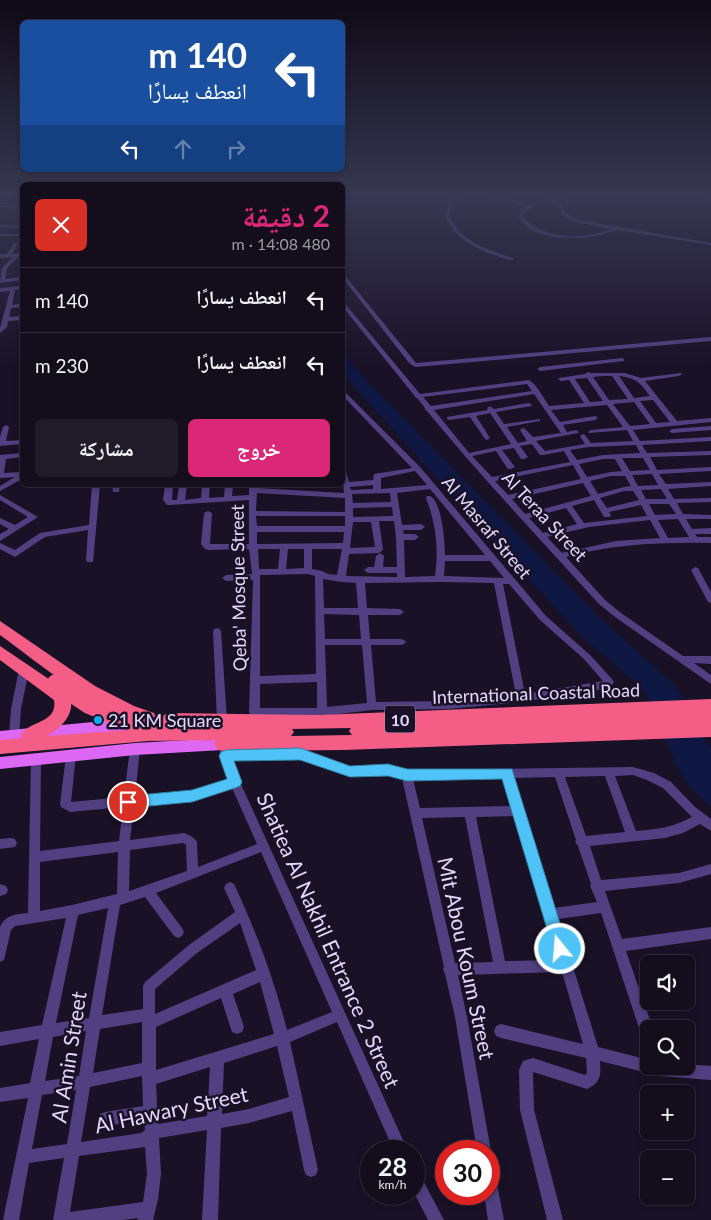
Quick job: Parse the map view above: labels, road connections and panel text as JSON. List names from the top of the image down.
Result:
{
  "streets": {
    "highway": ["International Coastal Road", "10"],
    "street": [
      "Al Teraa Street",
      "Al Masraf Street",
      "Qeba' Mosque Street",
      "Shatiea Al Nakhil Entrance 2 Street",
      "Mit Abou Koum Street",
      "Al Amin Street",
      "Al Hawary Street"
    ]
  },
  "crossings": [
    ["Qeba' Mosque Street", "International Coastal Road"],
    ["International Coastal Road", "10"],
    ["10", "Shatiea Al Nakhil Entrance 2 Street"],
    ["10", "Al Amin Street"],
    ["Al Amin Street", "Al Hawary Street"]
  ],
  "places": ["21 KM Square"],
  "page": {
    "turn": ["140 m", "انعطف يسارًا"],
    "heading": ["2 دقيقة", "480 m · 14:08"],
    "list": [
      {
        "name": "انعطف يسارًا",
        "value": "140 m"
      },
      {
        "name": "انعطف يسارًا",
        "value": "230 m"
      }
    ],
    "buttons": ["خروج", "مشاركة"],
    "map_buttons": ["+", "−"],
    "speed": "28 km/h",
    "limit": "30"
  }
}
